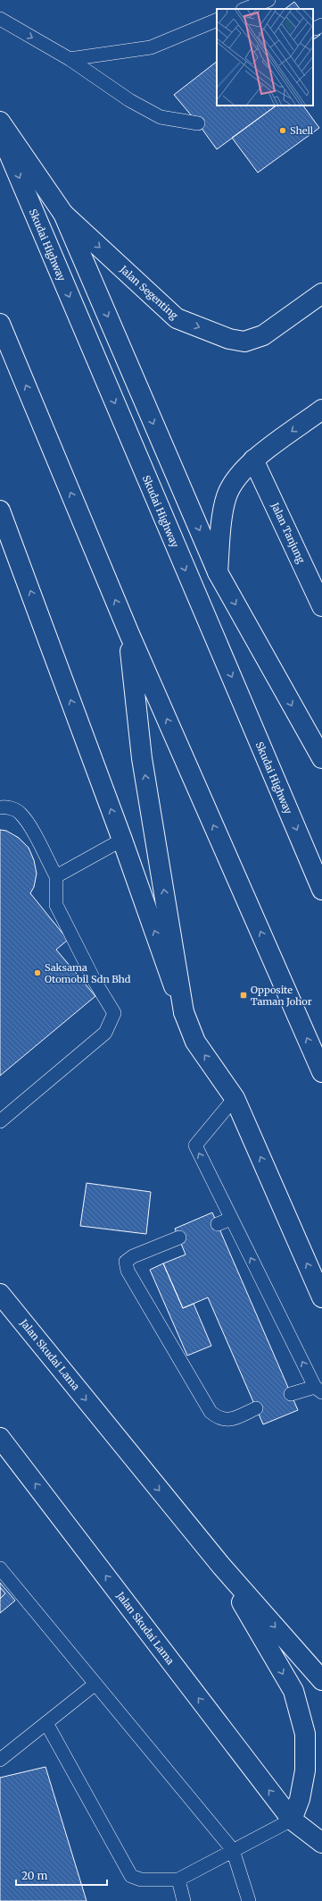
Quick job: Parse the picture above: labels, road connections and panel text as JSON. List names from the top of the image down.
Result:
{
  "streets": {
    "main road": [
      "Skudai Highway",
      "Jalan Segenting",
      "Jalan Tanjung",
      "Jalan Skudai Lama"
    ]
  },
  "one_way": ["Jalan Segenting"],
  "places": {
    "other": ["Shell", "Saksama Otomobil Sdn Bhd"],
    "transit": ["Opposite Taman Johor"]
  },
  "scale_bar": "20 m"
}
